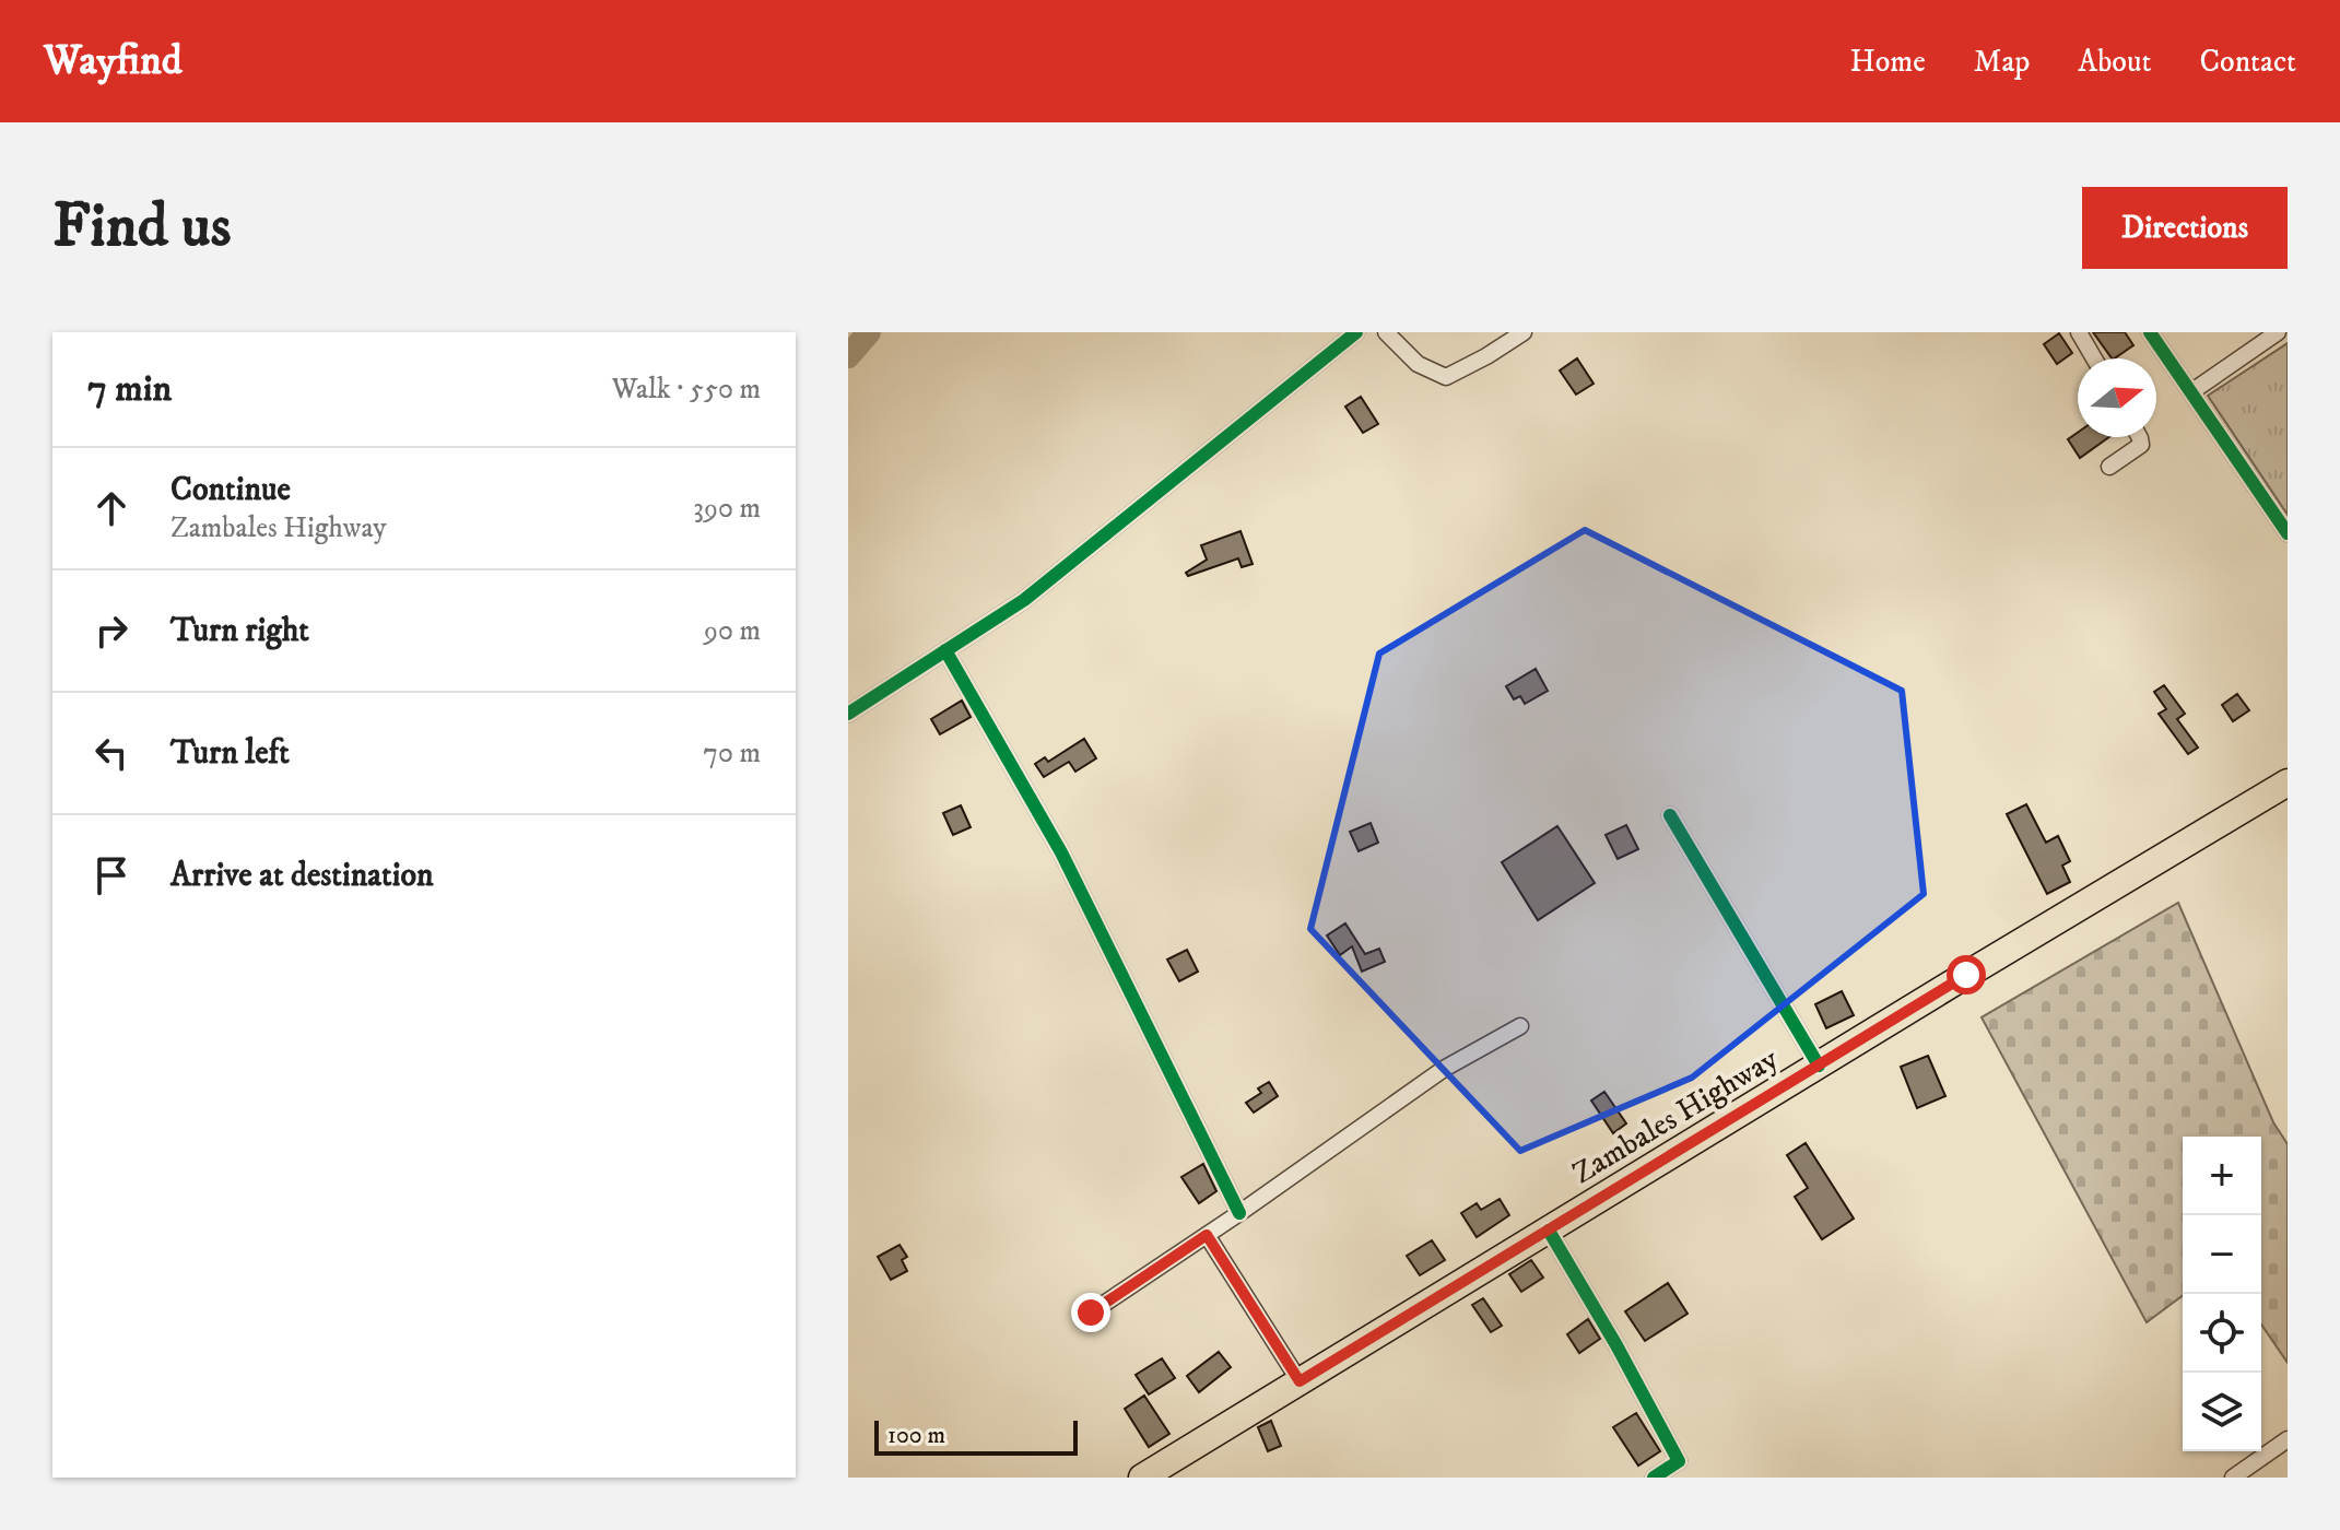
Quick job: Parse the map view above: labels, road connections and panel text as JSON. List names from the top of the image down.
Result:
{
  "streets": {
    "main road": ["Zambales Highway"]
  },
  "scale_bar": "100 m",
  "north": "right",
  "page": {
    "header": "Wayfind",
    "nav": [
      "Home",
      "Map",
      "About",
      "Contact"
    ],
    "buttons": "Directions",
    "title": "Find us",
    "heading": ["7 min", "Walk · 550 m"],
    "list": [
      ["Continue", "Zambales Highway", "390 m"],
      ["Turn right", "90 m"],
      ["Turn left", "70 m"],
      "Arrive at destination"
    ],
    "map_buttons": ["+", "−"],
    "scale": "100 m"
  }
}
